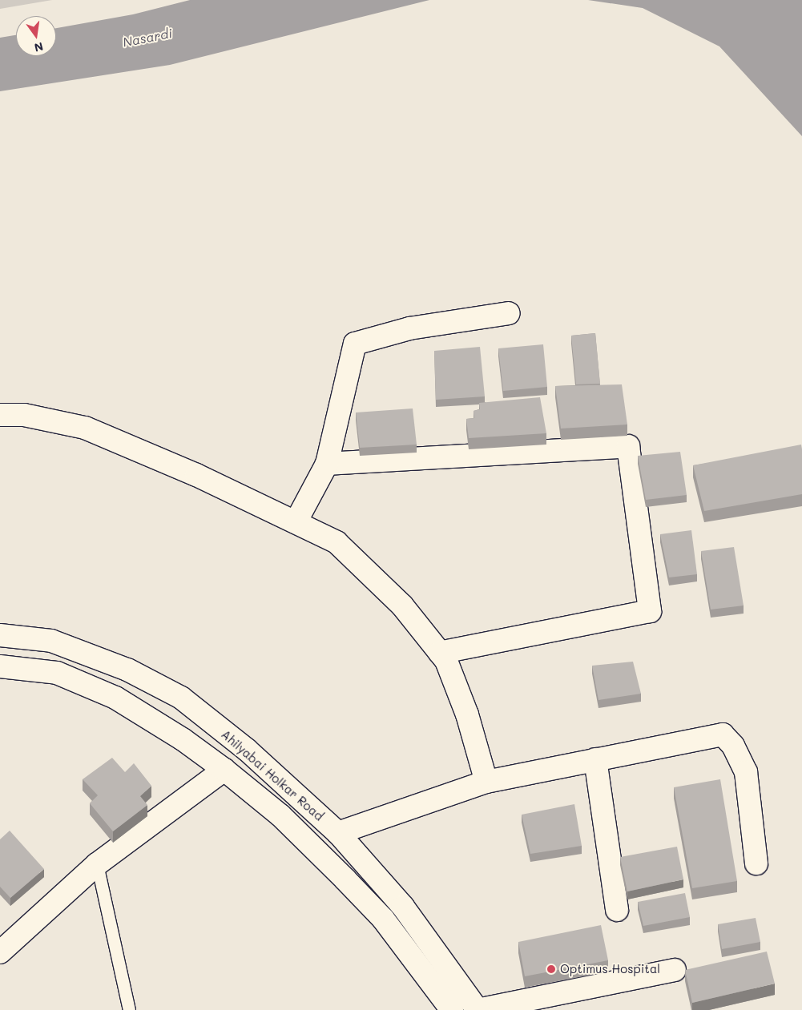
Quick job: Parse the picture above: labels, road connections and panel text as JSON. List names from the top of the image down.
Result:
{
  "streets": {
    "street": ["Ahilyabai Holkar Road"]
  },
  "water": ["Nasardi"],
  "places": ["Optimus Hospital"],
  "north": "bottom"
}
